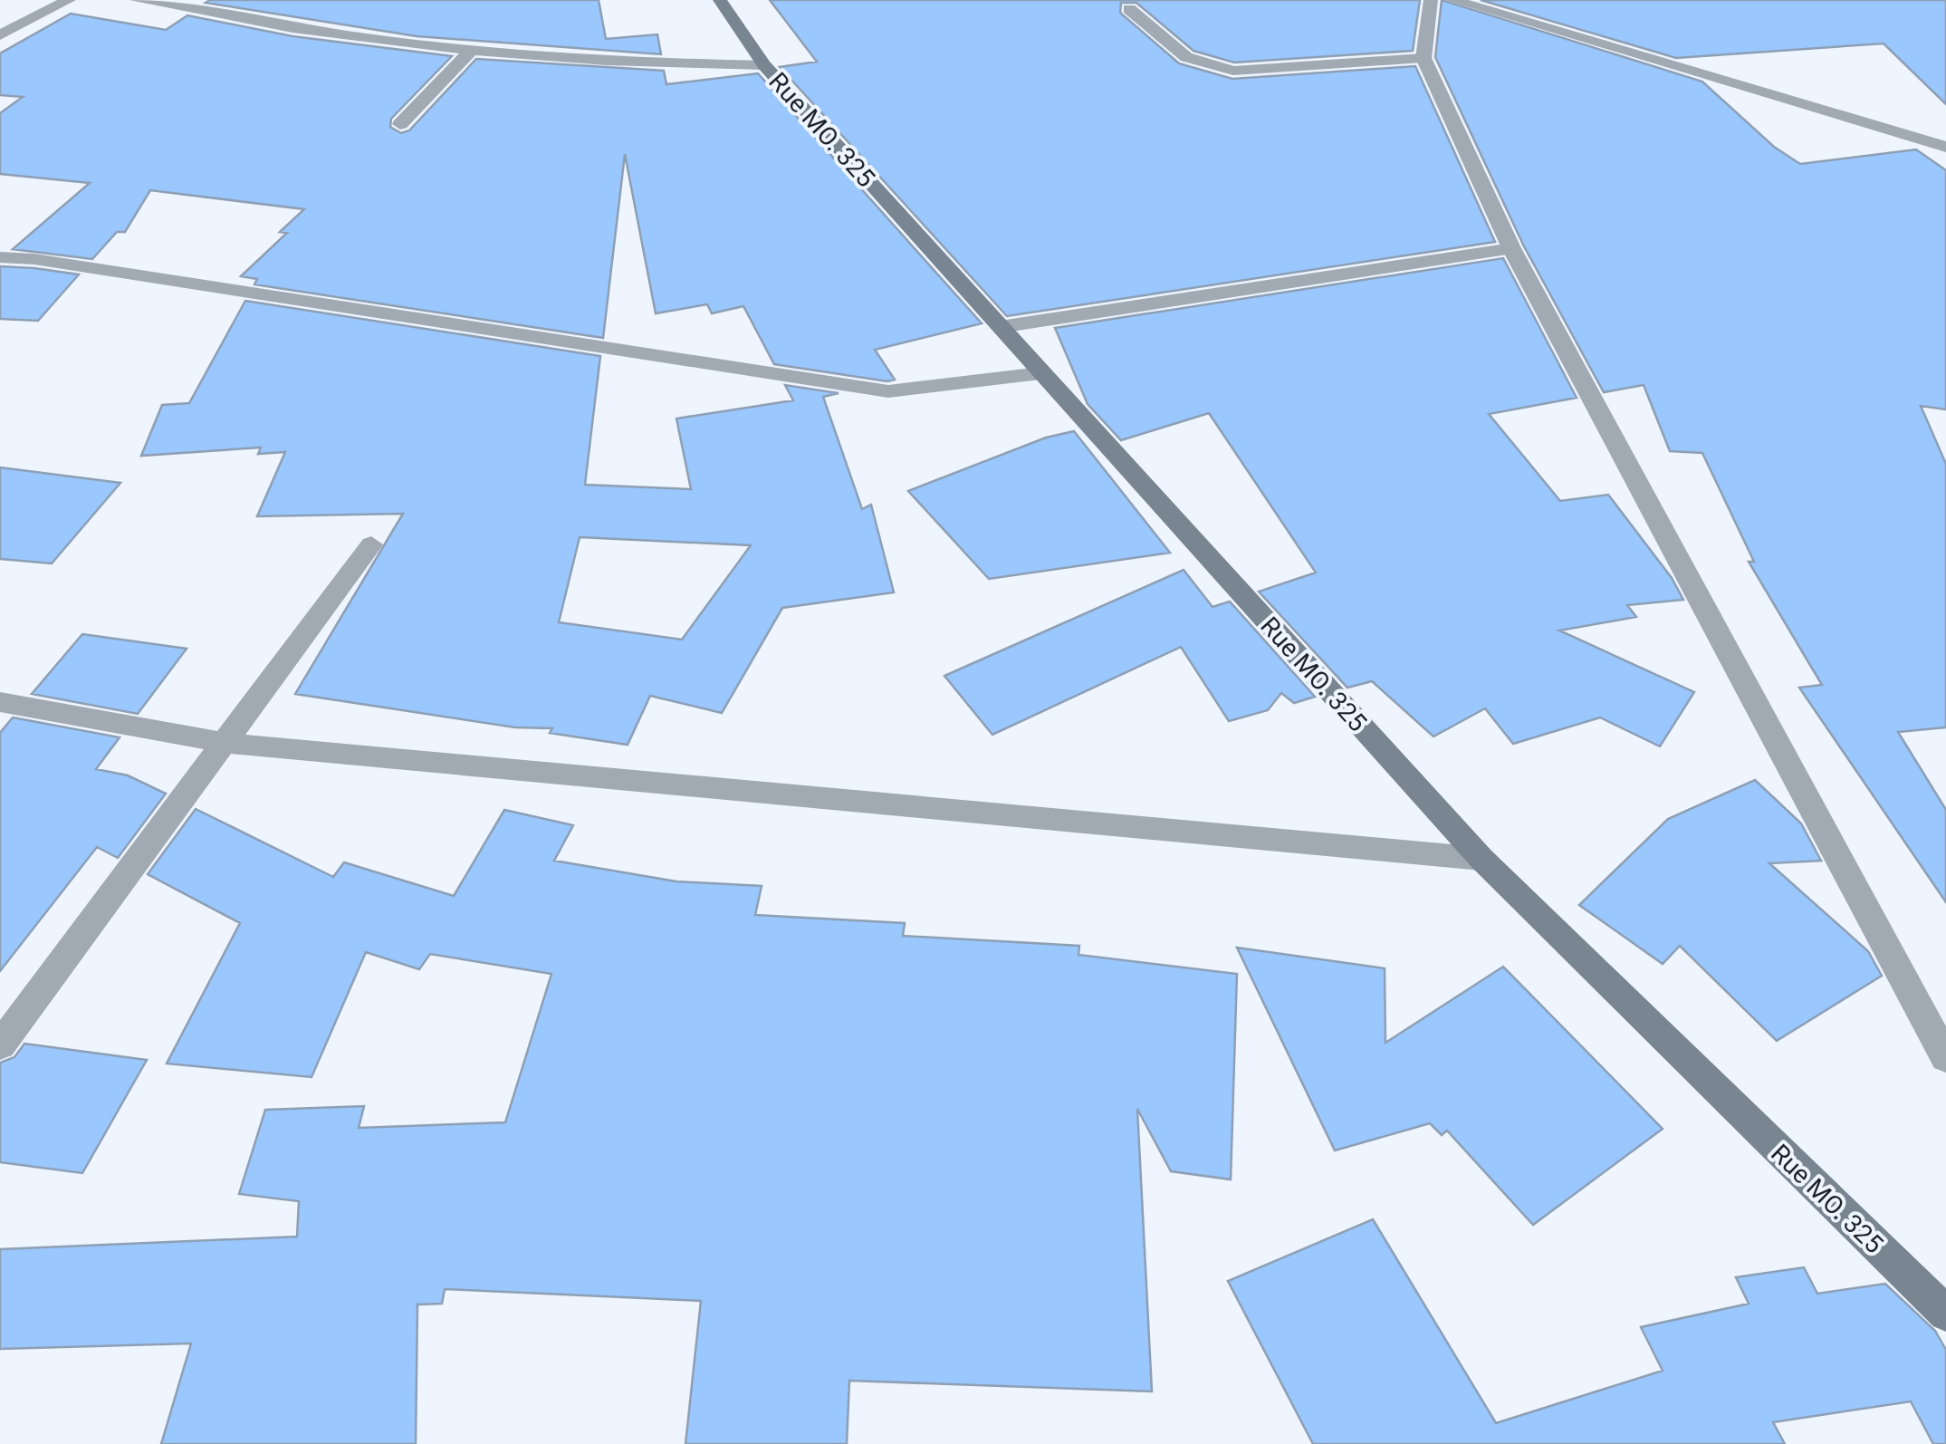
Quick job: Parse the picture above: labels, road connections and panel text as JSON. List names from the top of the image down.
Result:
{
  "streets": {
    "street": ["Rue MO. 325"]
  }
}
